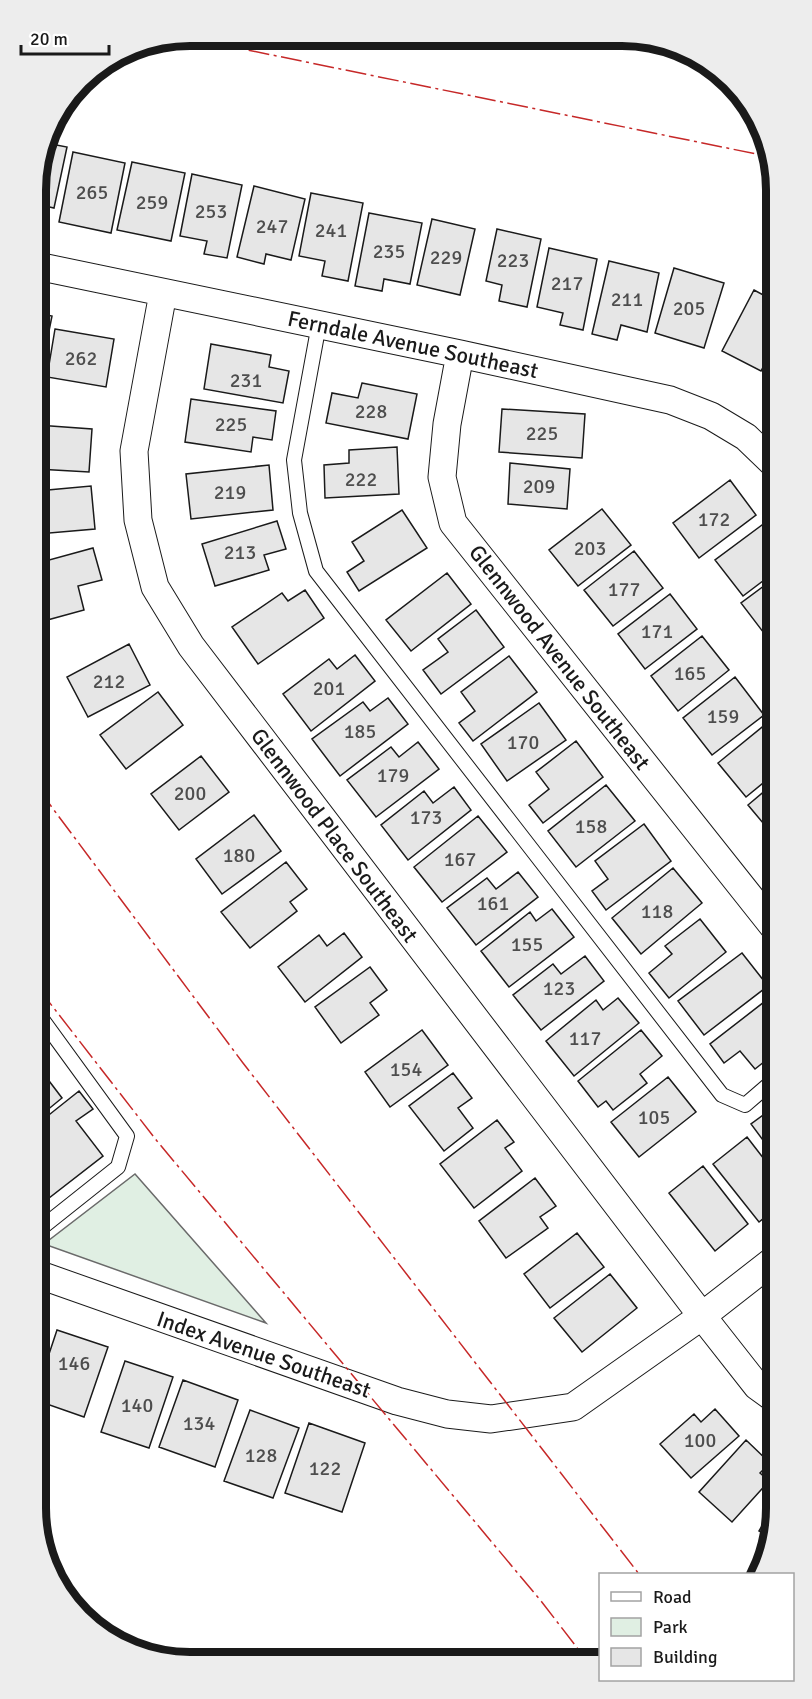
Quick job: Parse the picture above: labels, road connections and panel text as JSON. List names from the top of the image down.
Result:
{
  "streets": {
    "street": [
      "Ferndale Avenue Southeast",
      "Glennwood Avenue Southeast",
      "Glennwood Place Southeast",
      "Index Avenue Southeast"
    ]
  },
  "crossings": [
    ["Ferndale Avenue Southeast", "Glennwood Avenue Southeast"],
    ["Ferndale Avenue Southeast", "Glennwood Place Southeast"],
    ["Glennwood Place Southeast", "Index Avenue Southeast"]
  ],
  "house_numbers": [
    "265",
    "259",
    "253",
    "247",
    "241",
    "235",
    "229",
    "223",
    "217",
    "211",
    "205",
    "262",
    "231",
    "228",
    "225",
    "225",
    "222",
    "209",
    "219",
    "172",
    "203",
    "213",
    "177",
    "171",
    "165",
    "212",
    "201",
    "159",
    "185",
    "170",
    "179",
    "200",
    "173",
    "158",
    "180",
    "167",
    "161",
    "118",
    "155",
    "123",
    "117",
    "154",
    "105",
    "146",
    "140",
    "134",
    "100",
    "128",
    "122"
  ],
  "legend": ["Road", "Park", "Building"],
  "scale_bar": "20 m"
}
